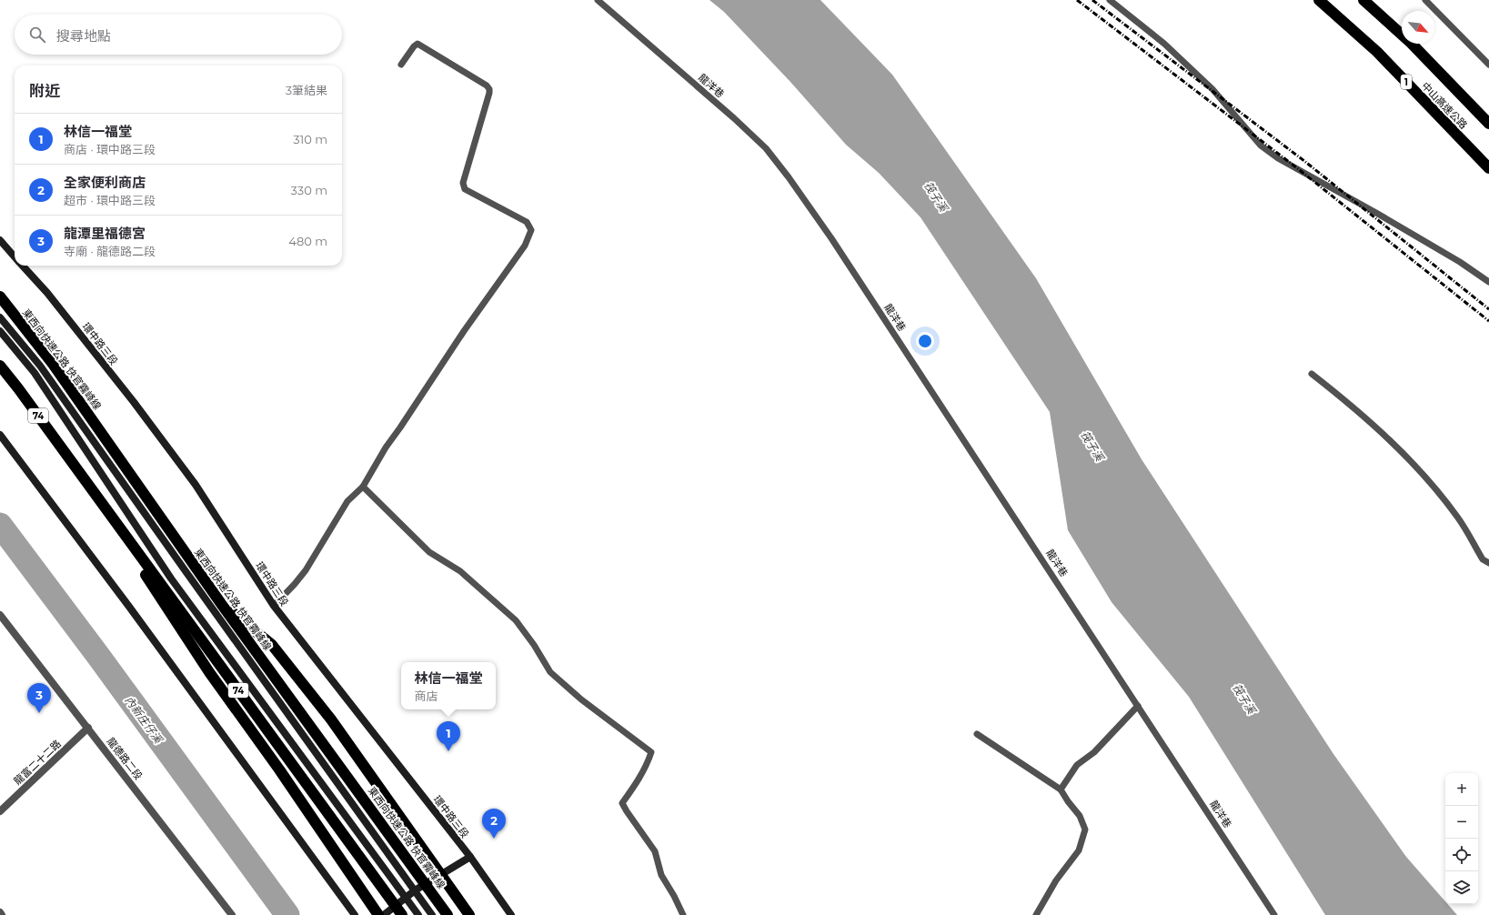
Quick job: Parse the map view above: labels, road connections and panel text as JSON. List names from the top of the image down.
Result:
{
  "streets": {
    "highway": [
      "1",
      "中山高速公路",
      "東西向快速公路 快官霧峰線",
      "74"
    ],
    "street": ["環中路三段", "龍德路二段", "龍富二十二路"],
    "lane": ["龍洋巷"]
  },
  "crossings": [
    ["龍德路二段", "龍富二十二路"]
  ],
  "water": ["筏子溪", "內新庄仔溪"],
  "north": "bottom right",
  "page": {
    "search": "搜尋地點",
    "heading": ["附近", "3筆結果"],
    "list": [
      {
        "mark": "1",
        "name": "林信一福堂",
        "note": "商店 · 環中路三段",
        "value": "310 m"
      },
      {
        "mark": "2",
        "name": "全家便利商店",
        "note": "超市 · 環中路三段",
        "value": "330 m"
      },
      {
        "mark": "3",
        "name": "龍潭里福德宮",
        "note": "寺廟 · 龍德路二段",
        "value": "480 m"
      }
    ],
    "popup": ["林信一福堂", "商店"],
    "pins": ["3", "1", "2"],
    "map_buttons": ["+", "−"]
  }
}
